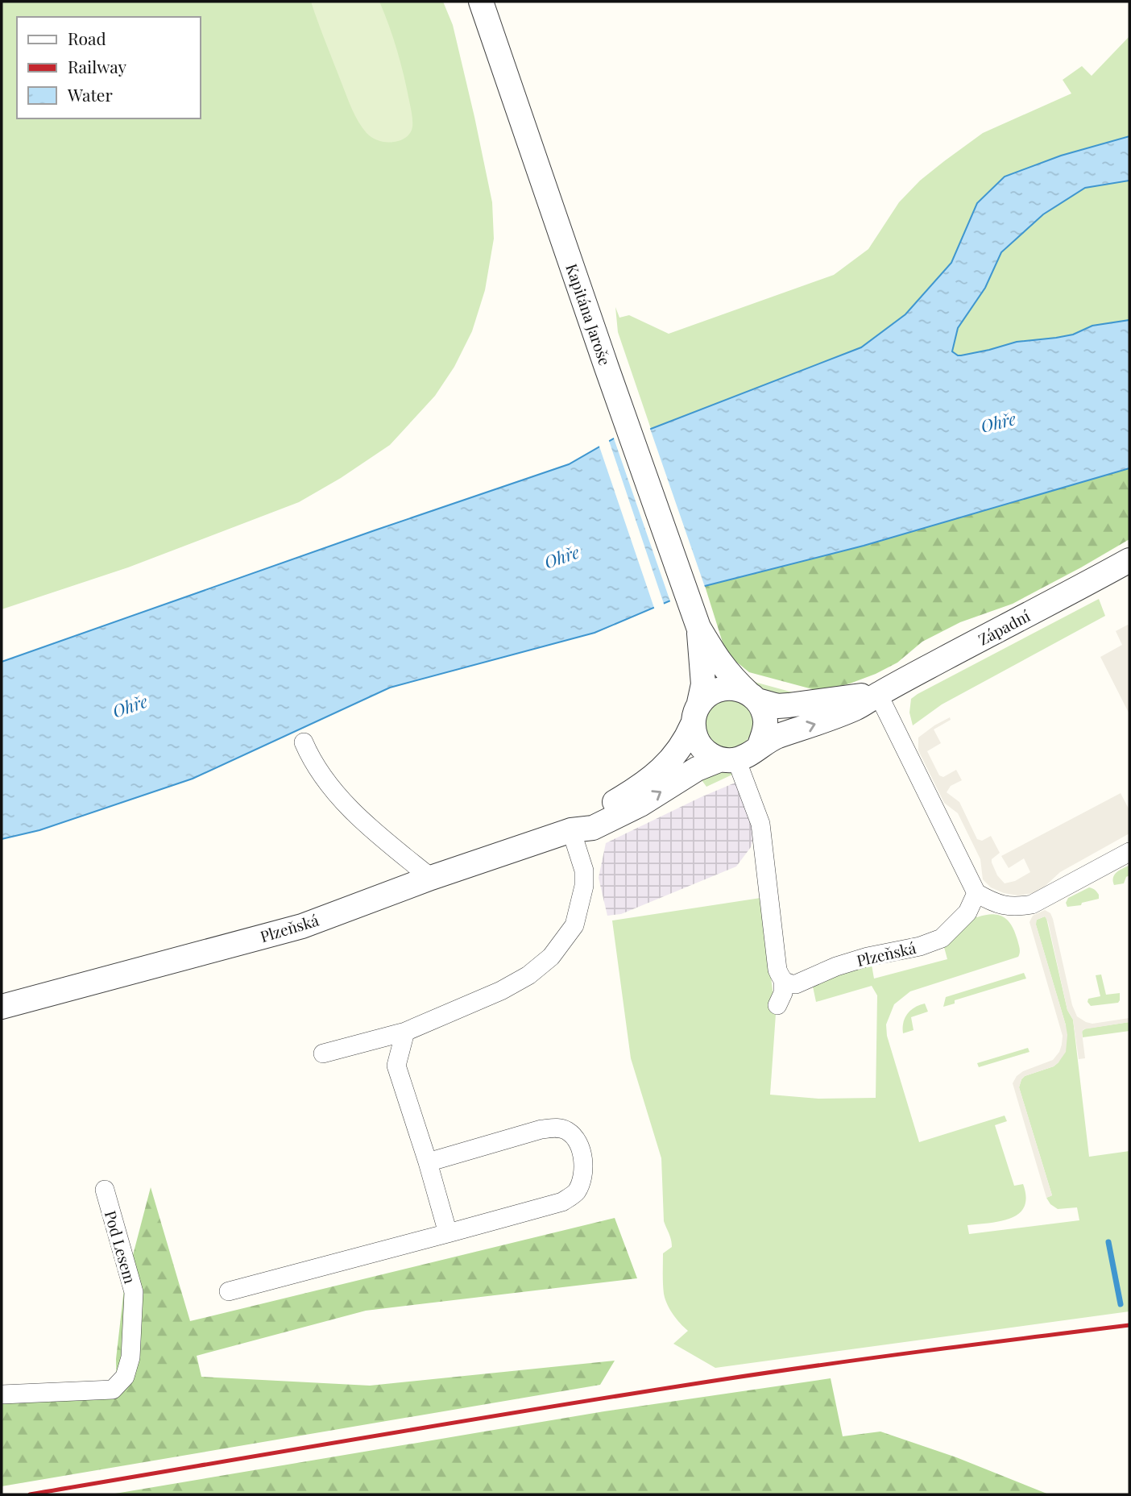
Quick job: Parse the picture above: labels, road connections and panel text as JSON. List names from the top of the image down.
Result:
{
  "streets": {
    "street": [
      "Kapitána Jaroše",
      "Západní",
      "Plzeňská",
      "Pod Lesem"
    ]
  },
  "crossings": [
    ["Kapitána Jaroše", "Západní"],
    ["Kapitána Jaroše", "Plzeňská"],
    ["Západní", "Plzeňská"]
  ],
  "water": ["Ohře"],
  "legend": ["Road", "Railway", "Water"]
}
